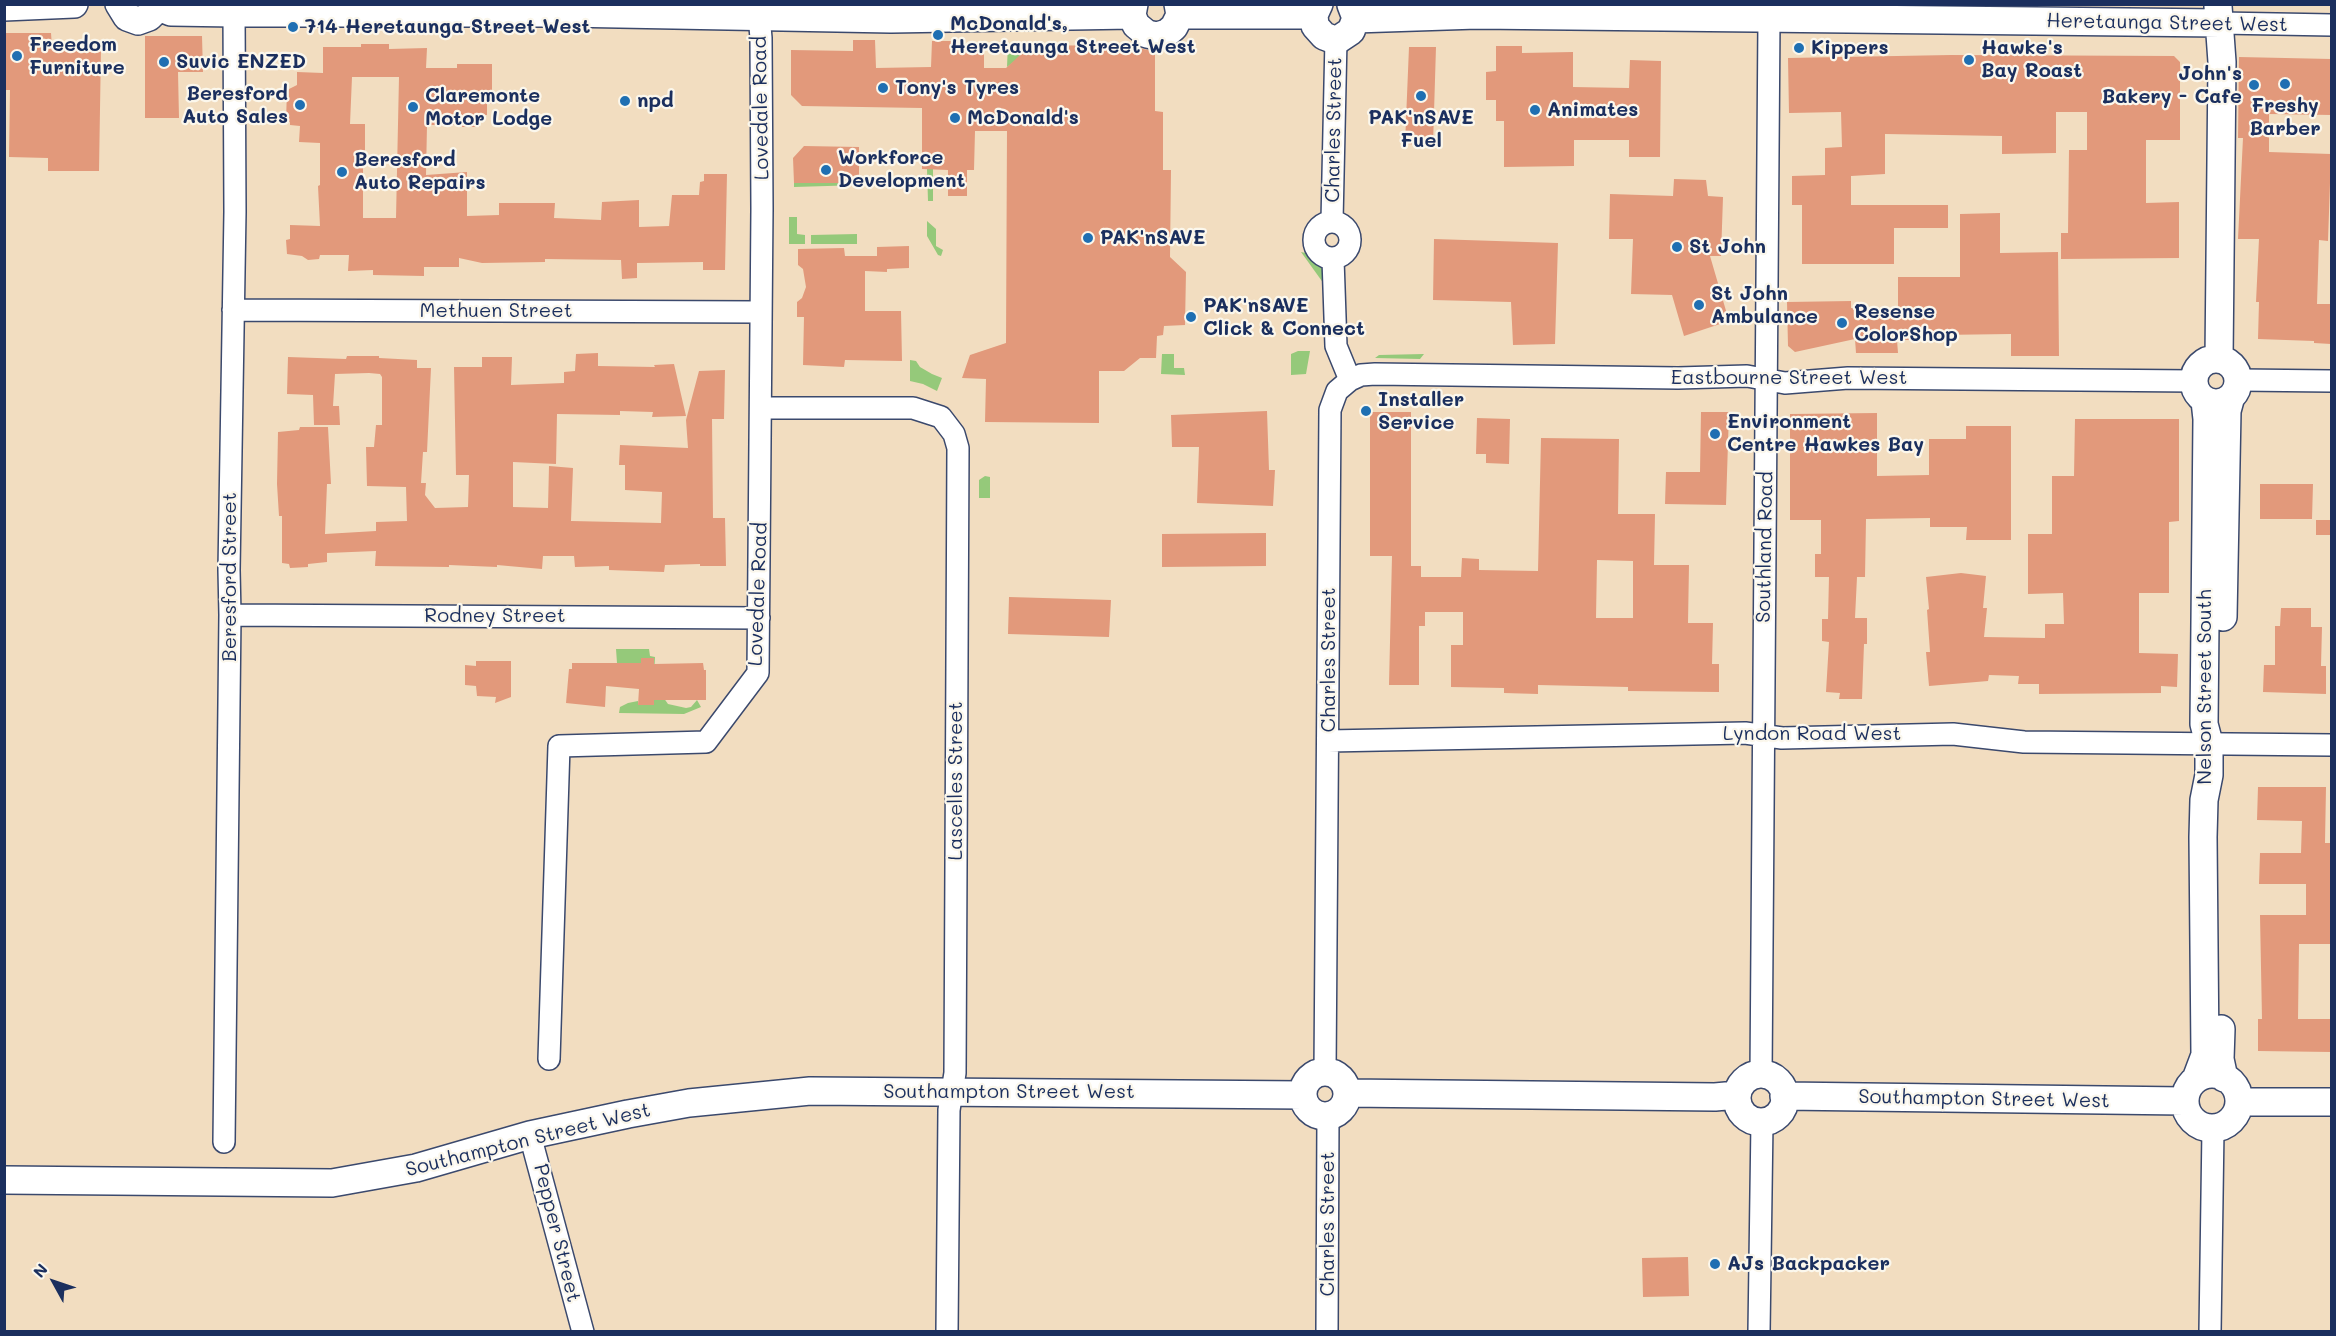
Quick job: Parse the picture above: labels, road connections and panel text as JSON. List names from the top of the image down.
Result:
{
  "streets": {
    "main road": ["Heretaunga Street West", "Nelson Street South", "Southampton Street West"],
    "street": [
      "Lovedale Road",
      "Charles Street",
      "Methuen Street",
      "Eastbourne Street West",
      "Southland Road",
      "Beresford Street",
      "Rodney Street",
      "Lyndon Road West",
      "Lascelles Street",
      "Pepper Street"
    ]
  },
  "crossings": [
    ["Heretaunga Street West", "Southland Road"],
    ["Lovedale Road", "Methuen Street"],
    ["Lovedale Road", "Rodney Street"],
    ["Lovedale Road", "Lascelles Street"],
    ["Charles Street", "Eastbourne Street West"],
    ["Charles Street", "Lyndon Road West"],
    ["Charles Street", "Southampton Street West"],
    ["Methuen Street", "Beresford Street"],
    ["Eastbourne Street West", "Southland Road"],
    ["Eastbourne Street West", "Nelson Street South"],
    ["Southland Road", "Lyndon Road West"],
    ["Southland Road", "Southampton Street West"],
    ["Beresford Street", "Rodney Street"],
    ["Nelson Street South", "Lyndon Road West"],
    ["Nelson Street South", "Southampton Street West"],
    ["Lascelles Street", "Southampton Street West"],
    ["Southampton Street West", "Pepper Street"]
  ],
  "places": [
    "714 Heretaunga Street West",
    "McDonald's, Heretaunga Street West",
    "Kippers",
    "Freedom Furniture",
    "Hawke's Bay Roast",
    "Suvic ENZED",
    "Freshy Barber",
    "John's Bakery - Cafe",
    "Tony's Tyres",
    "PAK'nSAVE Fuel",
    "npd",
    "Beresford Auto Sales",
    "Claremonte Motor Lodge",
    "Animates",
    "McDonald's",
    "Workforce Development",
    "Beresford Auto Repairs",
    "PAK'nSAVE",
    "St John",
    "St John Ambulance",
    "PAK'nSAVE Click & Connect",
    "Resense ColorShop",
    "Installer Service",
    "Environment Centre Hawkes Bay",
    "AJs Backpacker"
  ],
  "north": "top left"
}
